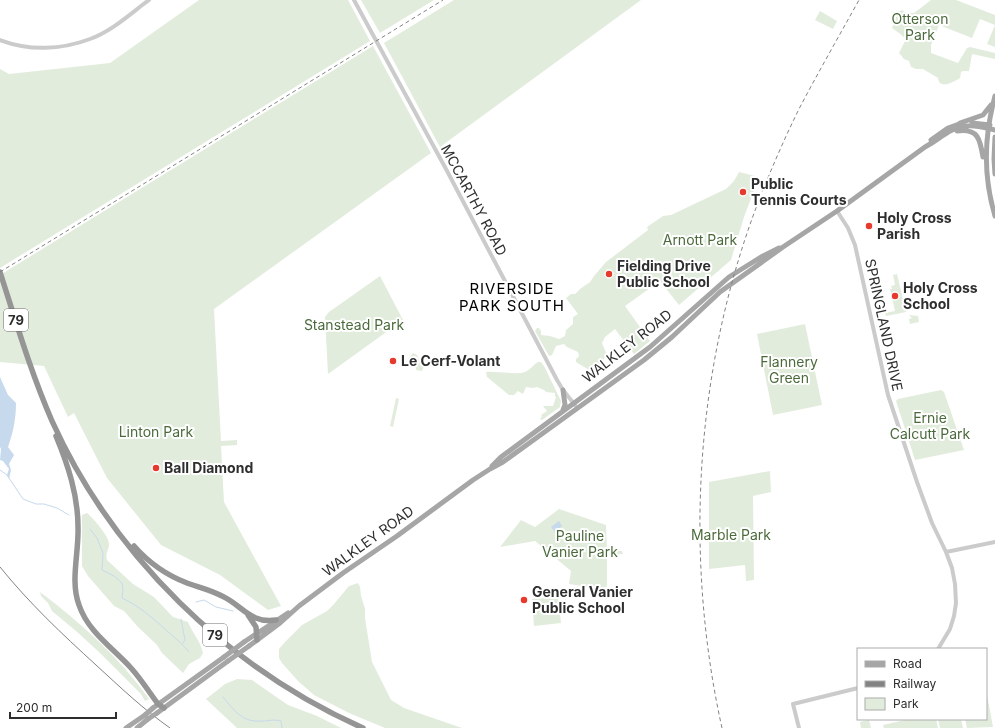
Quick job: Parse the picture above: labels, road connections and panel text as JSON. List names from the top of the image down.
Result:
{
  "streets": {
    "highway": ["79"],
    "main road": ["WALKLEY ROAD"],
    "street": ["MCCARTHY ROAD", "SPRINGLAND DRIVE"]
  },
  "crossings": [
    ["MCCARTHY ROAD", "WALKLEY ROAD"],
    ["SPRINGLAND DRIVE", "WALKLEY ROAD"]
  ],
  "districts": ["RIVERSIDE PARK SOUTH"],
  "parks": [
    "Otterson Park",
    "Arnott Park",
    "Stanstead Park",
    "Flannery Green",
    "Ernie Calcutt Park",
    "Linton Park",
    "Marble Park",
    "Pauline Vanier Park"
  ],
  "places": [
    "Public Tennis Courts",
    "Holy Cross Parish",
    "Fielding Drive Public School",
    "Holy Cross School",
    "Le Cerf-Volant",
    "Ball Diamond",
    "General Vanier Public School"
  ],
  "legend": ["Road", "Railway", "Park"],
  "scale_bar": "200 m"
}
